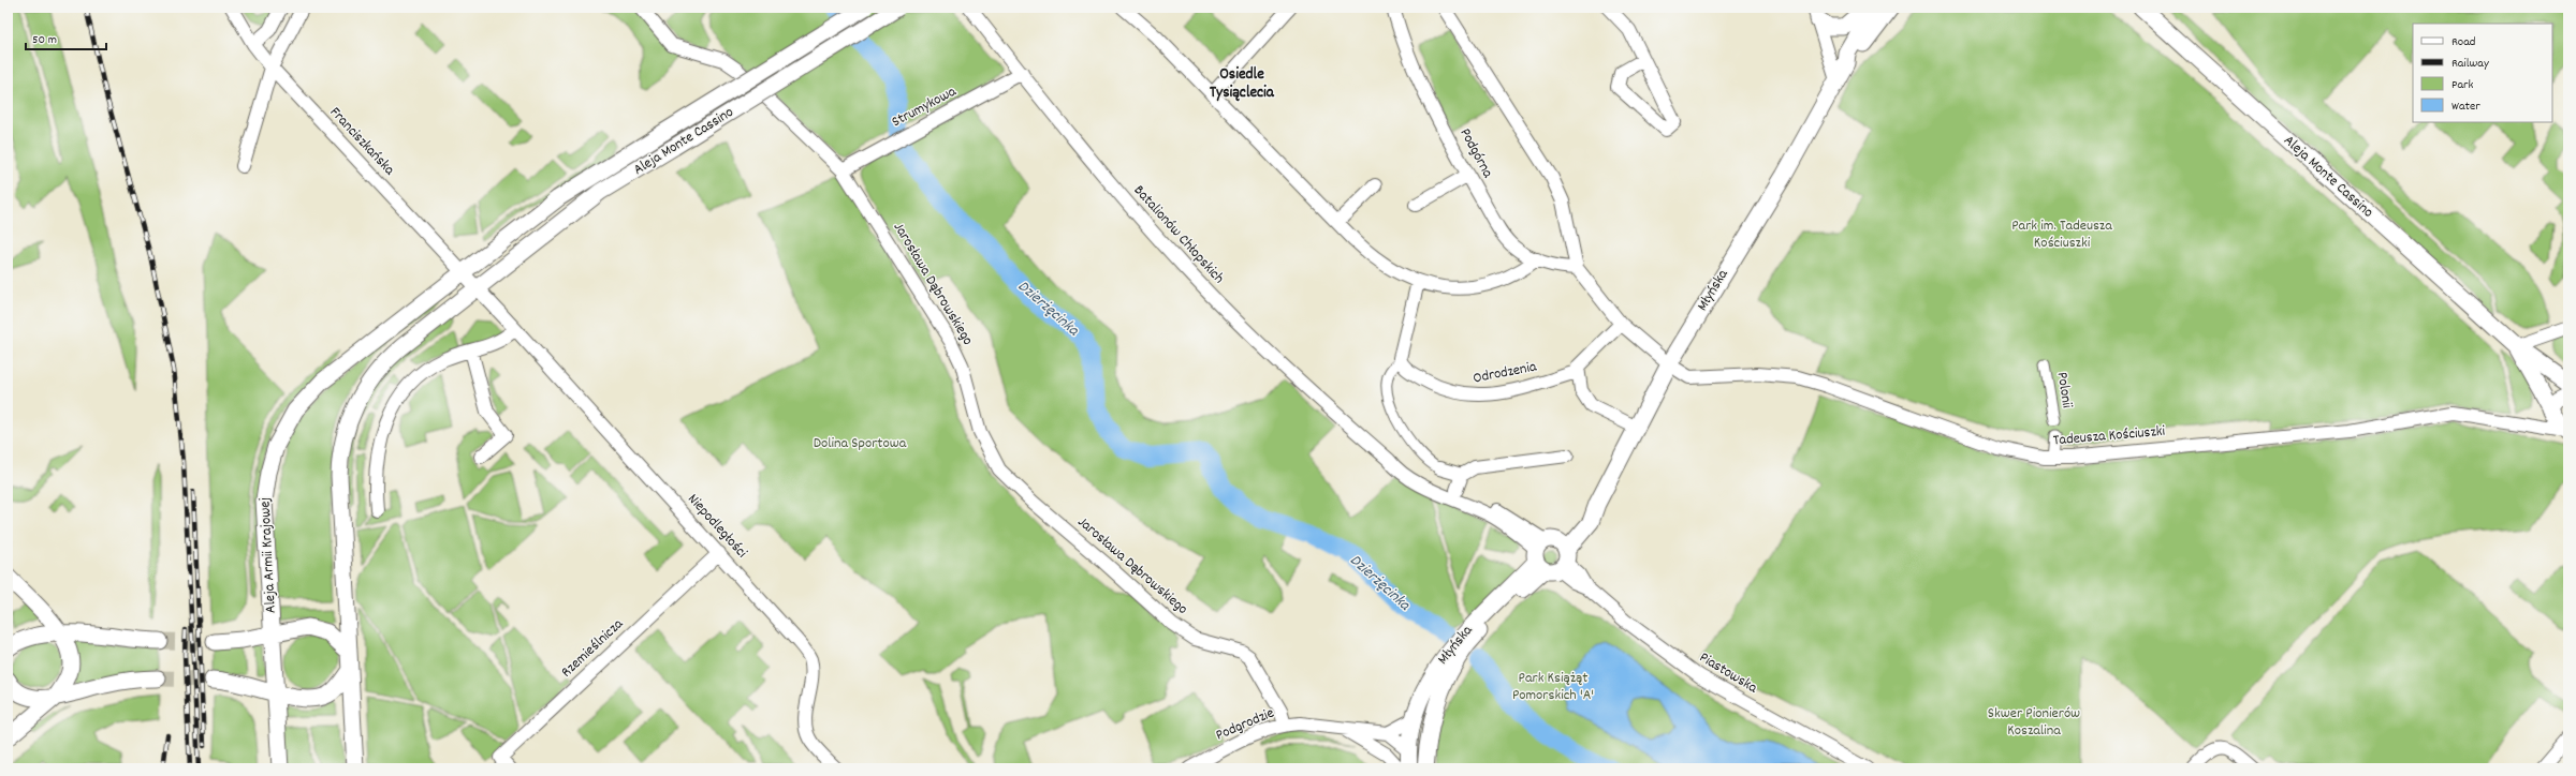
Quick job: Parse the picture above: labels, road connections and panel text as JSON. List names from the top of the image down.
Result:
{
  "streets": {
    "street": [
      "Strumykowa",
      "Franciszkańska",
      "Aleja Monte Cassino",
      "Podgórna",
      "Batalionów Chłopskich",
      "Jarosława Dąbrowskiego",
      "Młyńska",
      "Odrodzenia",
      "Polonii",
      "Tadeusza Kościuszki",
      "Niepodległości",
      "Aleja Armii Krajowej",
      "Rzemieślnicza",
      "Piastowska",
      "Podgrodzie"
    ]
  },
  "crossings": [
    ["Strumykowa", "Batalionów Chłopskich"],
    ["Strumykowa", "Jarosława Dąbrowskiego"],
    ["Franciszkańska", "Aleja Monte Cassino"],
    ["Franciszkańska", "Niepodległości"],
    ["Franciszkańska", "Aleja Armii Krajowej"],
    ["Aleja Monte Cassino", "Tadeusza Kościuszki"],
    ["Aleja Monte Cassino", "Niepodległości"],
    ["Aleja Monte Cassino", "Aleja Armii Krajowej"],
    ["Batalionów Chłopskich", "Młyńska"],
    ["Batalionów Chłopskich", "Piastowska"],
    ["Jarosława Dąbrowskiego", "Podgrodzie"],
    ["Młyńska", "Tadeusza Kościuszki"],
    ["Młyńska", "Piastowska"],
    ["Niepodległości", "Rzemieślnicza"]
  ],
  "districts": ["Osiedle Tysiąclecia"],
  "water": ["Dzierżęcinka"],
  "parks": [
    "Park im. Tadeusza Kościuszki",
    "Dolina Sportowa",
    "Park Książąt Pomorskich 'A'",
    "Skwer Pionierów Koszalina"
  ],
  "legend": [
    "Road",
    "Railway",
    "Park",
    "Water"
  ],
  "scale_bar": "50 m"
}
